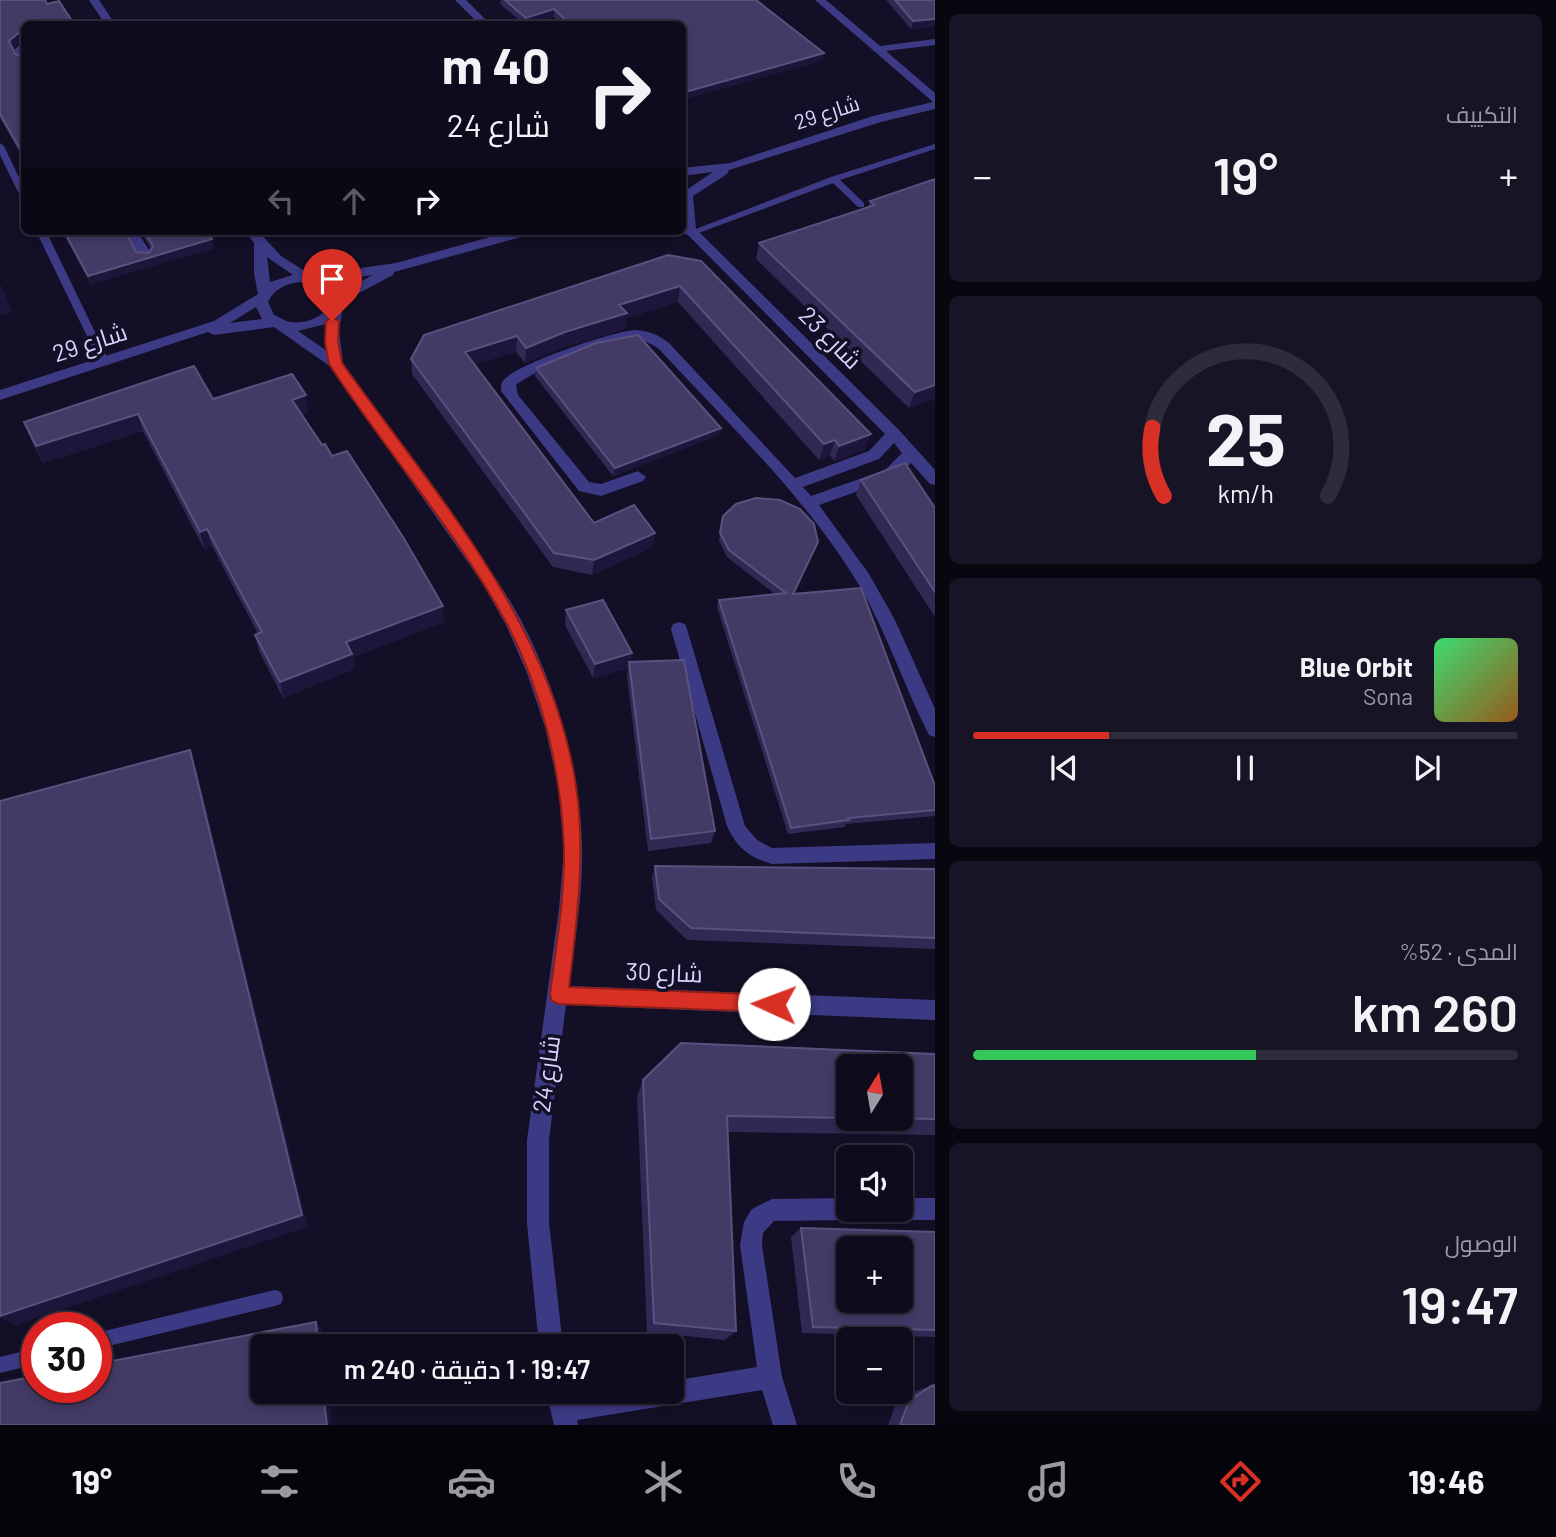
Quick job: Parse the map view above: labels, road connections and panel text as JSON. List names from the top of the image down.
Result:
{
  "streets": {
    "street": [
      "شارع 29",
      "شارع 23",
      "شارع 30",
      "شارع 24"
    ]
  },
  "crossings": [
    ["شارع 29", "شارع 24"],
    ["شارع 30", "شارع 24"]
  ],
  "north": "top",
  "page": {
    "tile": [
      "التكييف",
      ["المدى · 52%", "260 km"],
      ["الوصول", "19:47"]
    ],
    "turn": ["40 m", "شارع 24"],
    "heat": ["−", "19°", "+"],
    "song": ["Blue Orbit", "Sona"],
    "map_buttons": ["+", "−"],
    "limit": "30",
    "trip": "19:47 · 1 دقيقة · 240 m",
    "tabs": ["19:46", "19°"],
    "gauge": ["25", "km/h"]
  }
}
